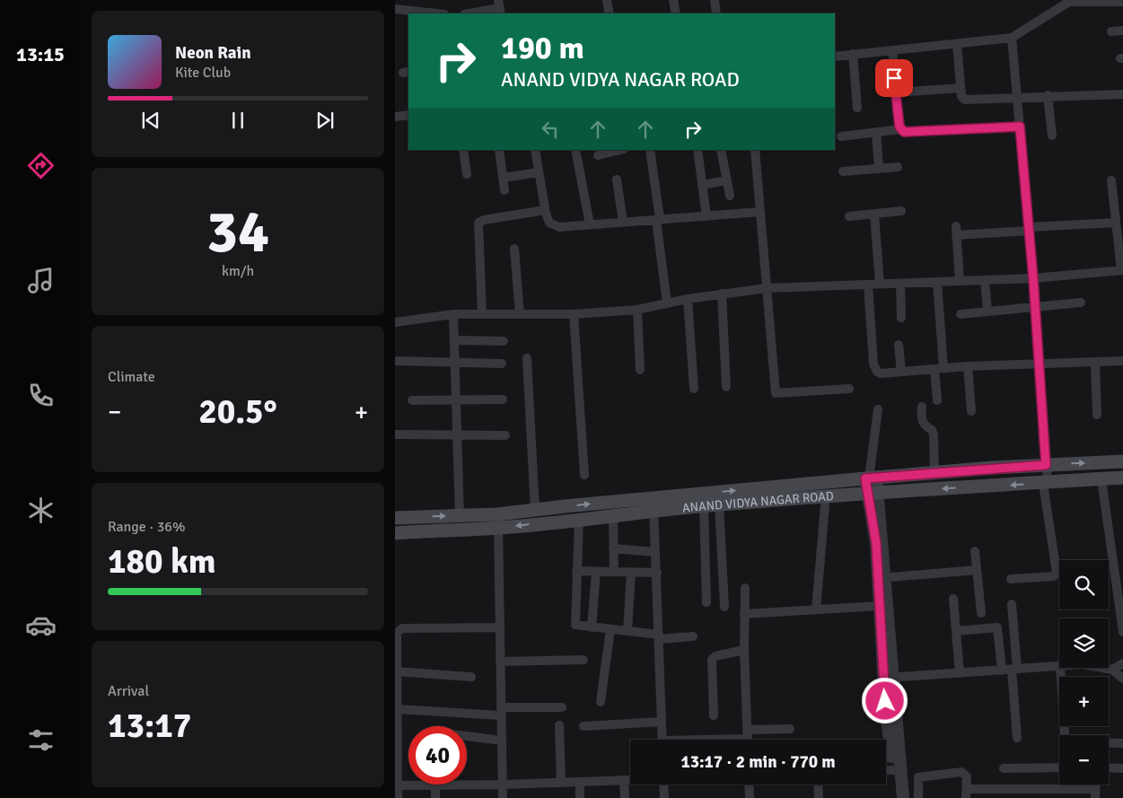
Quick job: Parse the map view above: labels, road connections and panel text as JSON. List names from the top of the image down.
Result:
{
  "streets": {
    "main road": ["ANAND VIDYA NAGAR ROAD"]
  },
  "page": {
    "tabs": "13:15",
    "turn": ["190 m", "ANAND VIDYA NAGAR ROAD"],
    "song": ["Neon Rain", "Kite Club"],
    "tile": [
      ["34", "km/h"],
      "Climate",
      ["Range · 36%", "180 km"],
      ["Arrival", "13:17"]
    ],
    "heat": ["−", "20.5°", "+"],
    "map_buttons": ["+", "−"],
    "limit": "40",
    "trip": "13:17 · 2 min · 770 m"
  }
}
